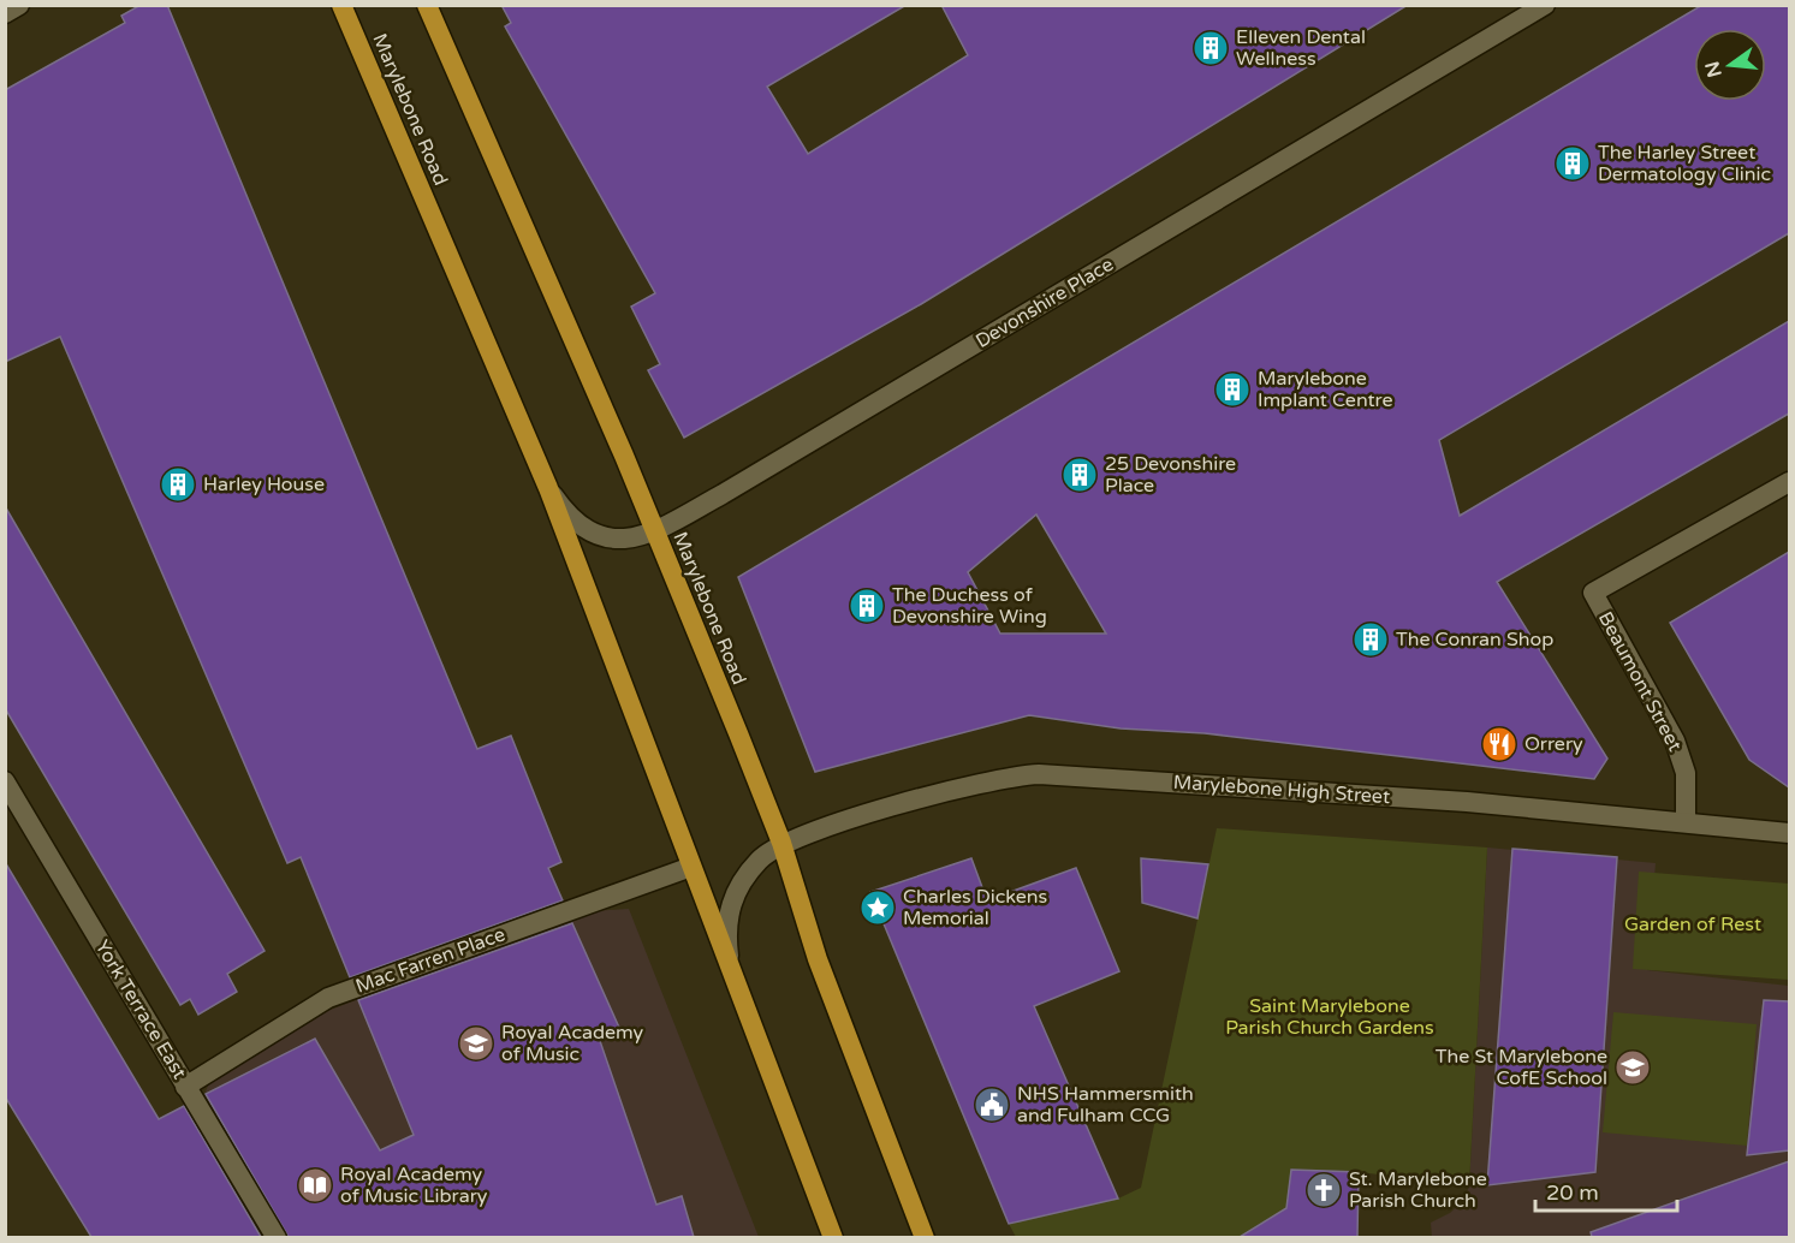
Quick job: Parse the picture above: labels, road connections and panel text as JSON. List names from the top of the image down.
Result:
{
  "streets": {
    "highway": ["Marylebone Road"],
    "street": [
      "Devonshire Place",
      "Beaumont Street",
      "Marylebone High Street",
      "Mac Farren Place",
      "York Terrace East"
    ]
  },
  "crossings": [
    ["Marylebone Road", "Devonshire Place"],
    ["Marylebone Road", "Marylebone High Street"],
    ["Marylebone Road", "Mac Farren Place"],
    ["Beaumont Street", "Marylebone High Street"],
    ["Mac Farren Place", "York Terrace East"]
  ],
  "parks": ["Garden of Rest", "Saint Marylebone Parish Church Gardens"],
  "places": {
    "building": [
      "Elleven Dental Wellness",
      "The Harley Street Dermatology Clinic",
      "Marylebone Implant Centre",
      "25 Devonshire Place",
      "Harley House",
      "The Duchess of Devonshire Wing",
      "The Conran Shop"
    ],
    "restaurant": ["Orrery"],
    "place": ["Charles Dickens Memorial"],
    "school or university": ["Royal Academy of Music", "The St Marylebone CofE School"],
    "public building": ["NHS Hammersmith and Fulham CCG"],
    "library": ["Royal Academy of Music Library"],
    "church": ["St. Marylebone Parish Church"]
  },
  "scale_bar": "20 m",
  "north": "left"
}
